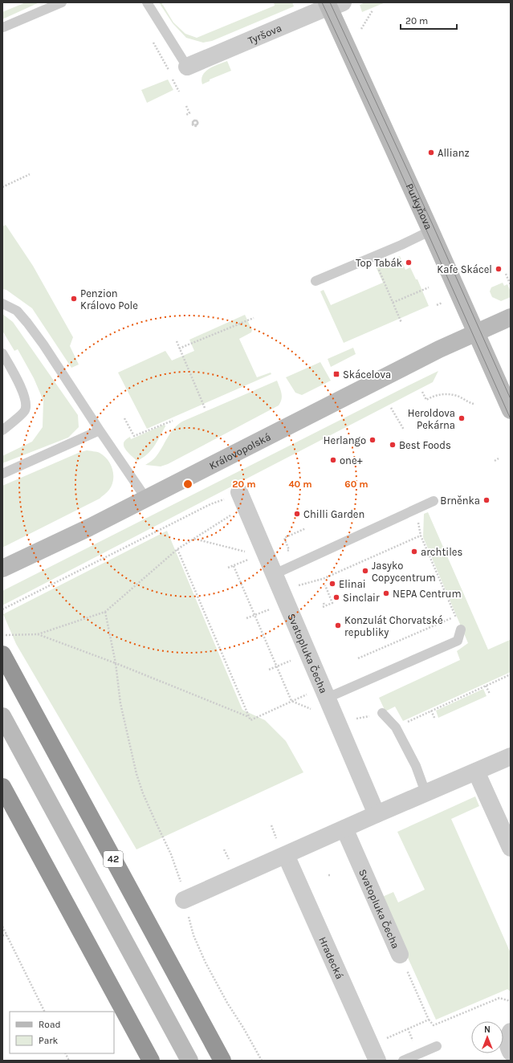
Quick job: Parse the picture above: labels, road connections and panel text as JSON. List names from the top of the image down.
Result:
{
  "streets": {
    "highway": ["42"],
    "street": [
      "Tyršova",
      "Purkyňova",
      "Královopolská",
      "Svatopluka Čecha",
      "Hradecká"
    ]
  },
  "crossings": [
    ["Tyršova", "Purkyňova"],
    ["Purkyňova", "Královopolská"]
  ],
  "places": {
    "other": [
      "Allianz",
      "Top Tabák",
      "Kafe Skácel",
      "Penzion Královo Pole",
      "Heroldova Pekárna",
      "Herlango",
      "Best Foods",
      "one+",
      "Brněnka",
      "Chilli Garden",
      "archtiles",
      "Jasyko Copycentrum",
      "Elinai",
      "NEPA Centrum",
      "Sinclair",
      "Konzulát Chorvatské republiky"
    ],
    "transit": ["Skácelova"]
  },
  "legend": ["Road", "Park"],
  "scale_bar": "20 m",
  "north": "top",
  "rings": ["20 m", "40 m", "60 m"]
}
